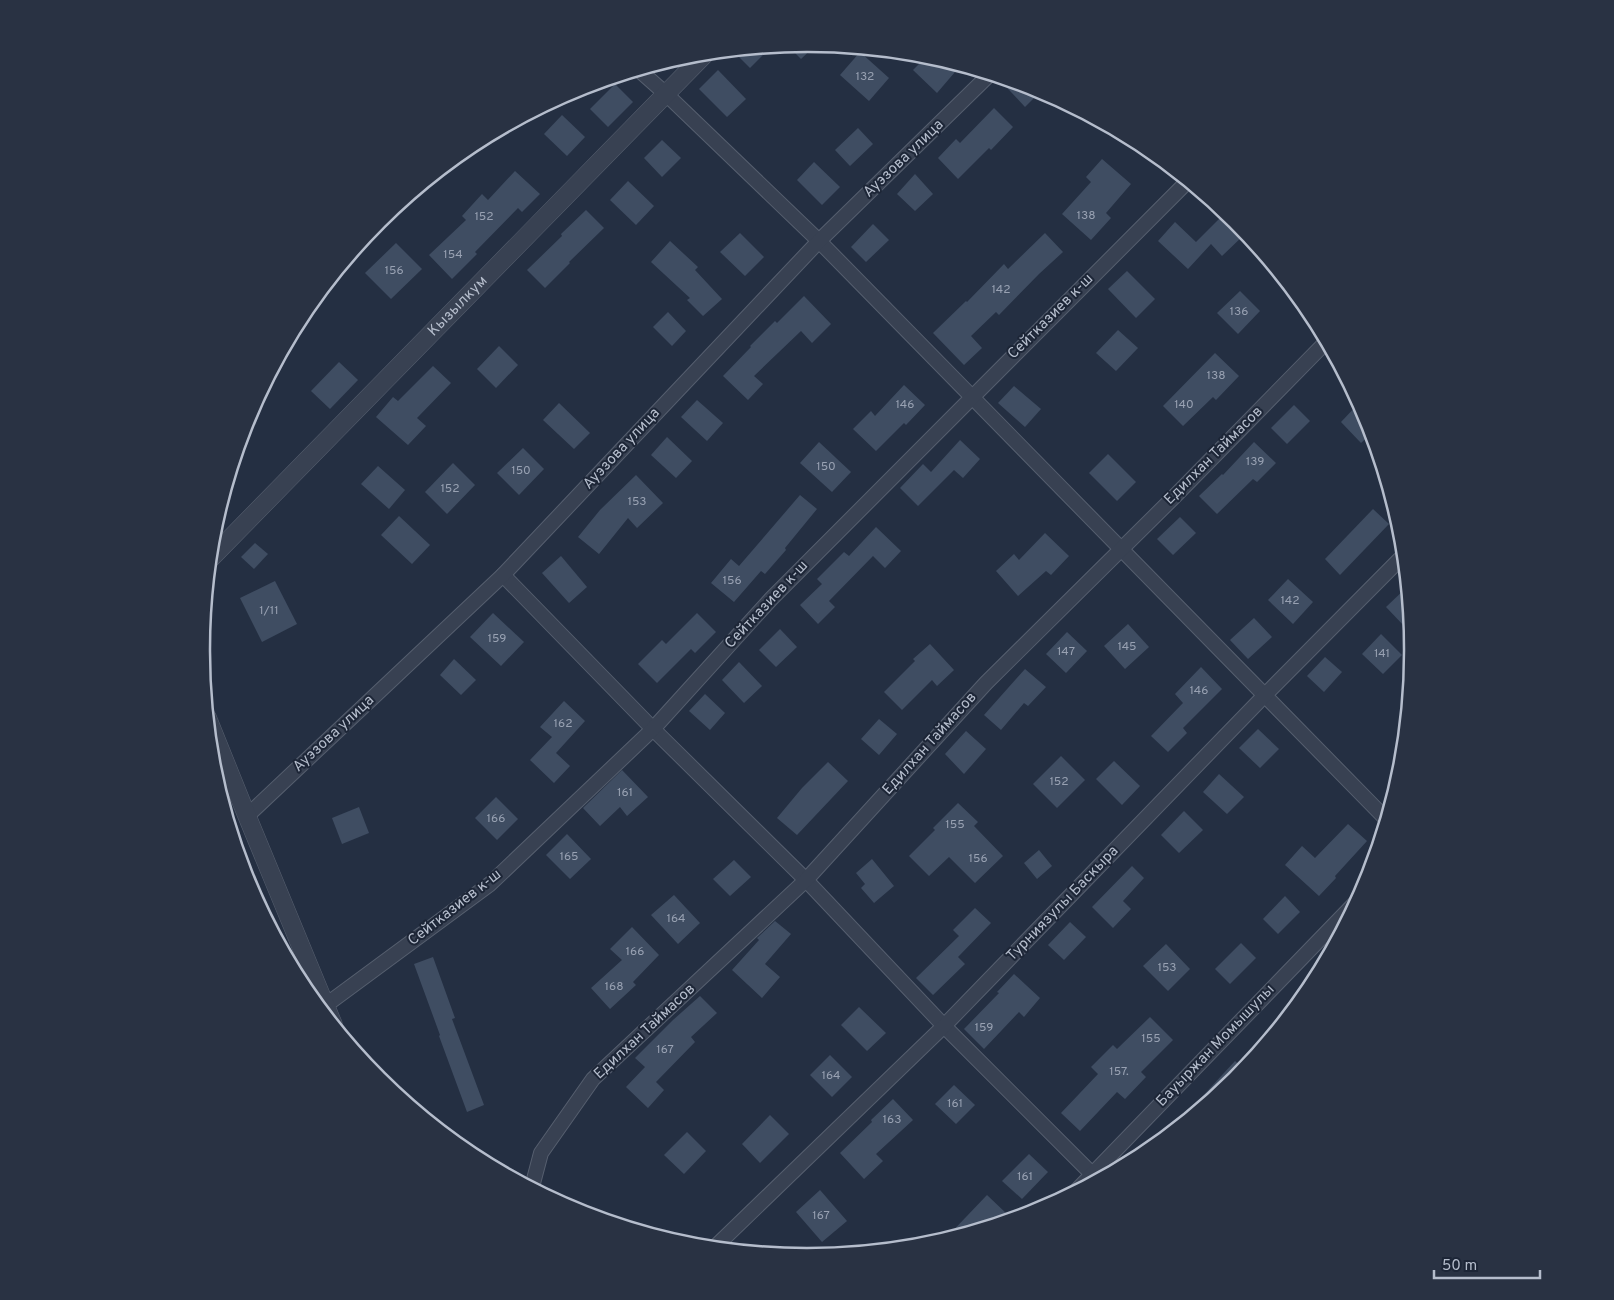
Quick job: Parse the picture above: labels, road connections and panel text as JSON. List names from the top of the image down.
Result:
{
  "streets": {
    "street": [
      "Ауэзова улица",
      "Кызылкум",
      "Сейтказиев к-ш",
      "Едилхан Таймасов",
      "Турниязулы Баскыра",
      "Бауыржан Момышулы"
    ]
  },
  "house_numbers": [
    "132",
    "138",
    "152",
    "154",
    "156",
    "142",
    "136",
    "138",
    "146",
    "140",
    "139",
    "150",
    "150",
    "152",
    "153",
    "156",
    "142",
    "1/11",
    "159",
    "145",
    "147",
    "141",
    "146",
    "162",
    "152",
    "161",
    "166",
    "155",
    "165",
    "156",
    "164",
    "166",
    "153",
    "168",
    "159",
    "155",
    "167",
    "157.",
    "164",
    "161",
    "163",
    "161",
    "167"
  ],
  "scale_bar": "50 m"
}
